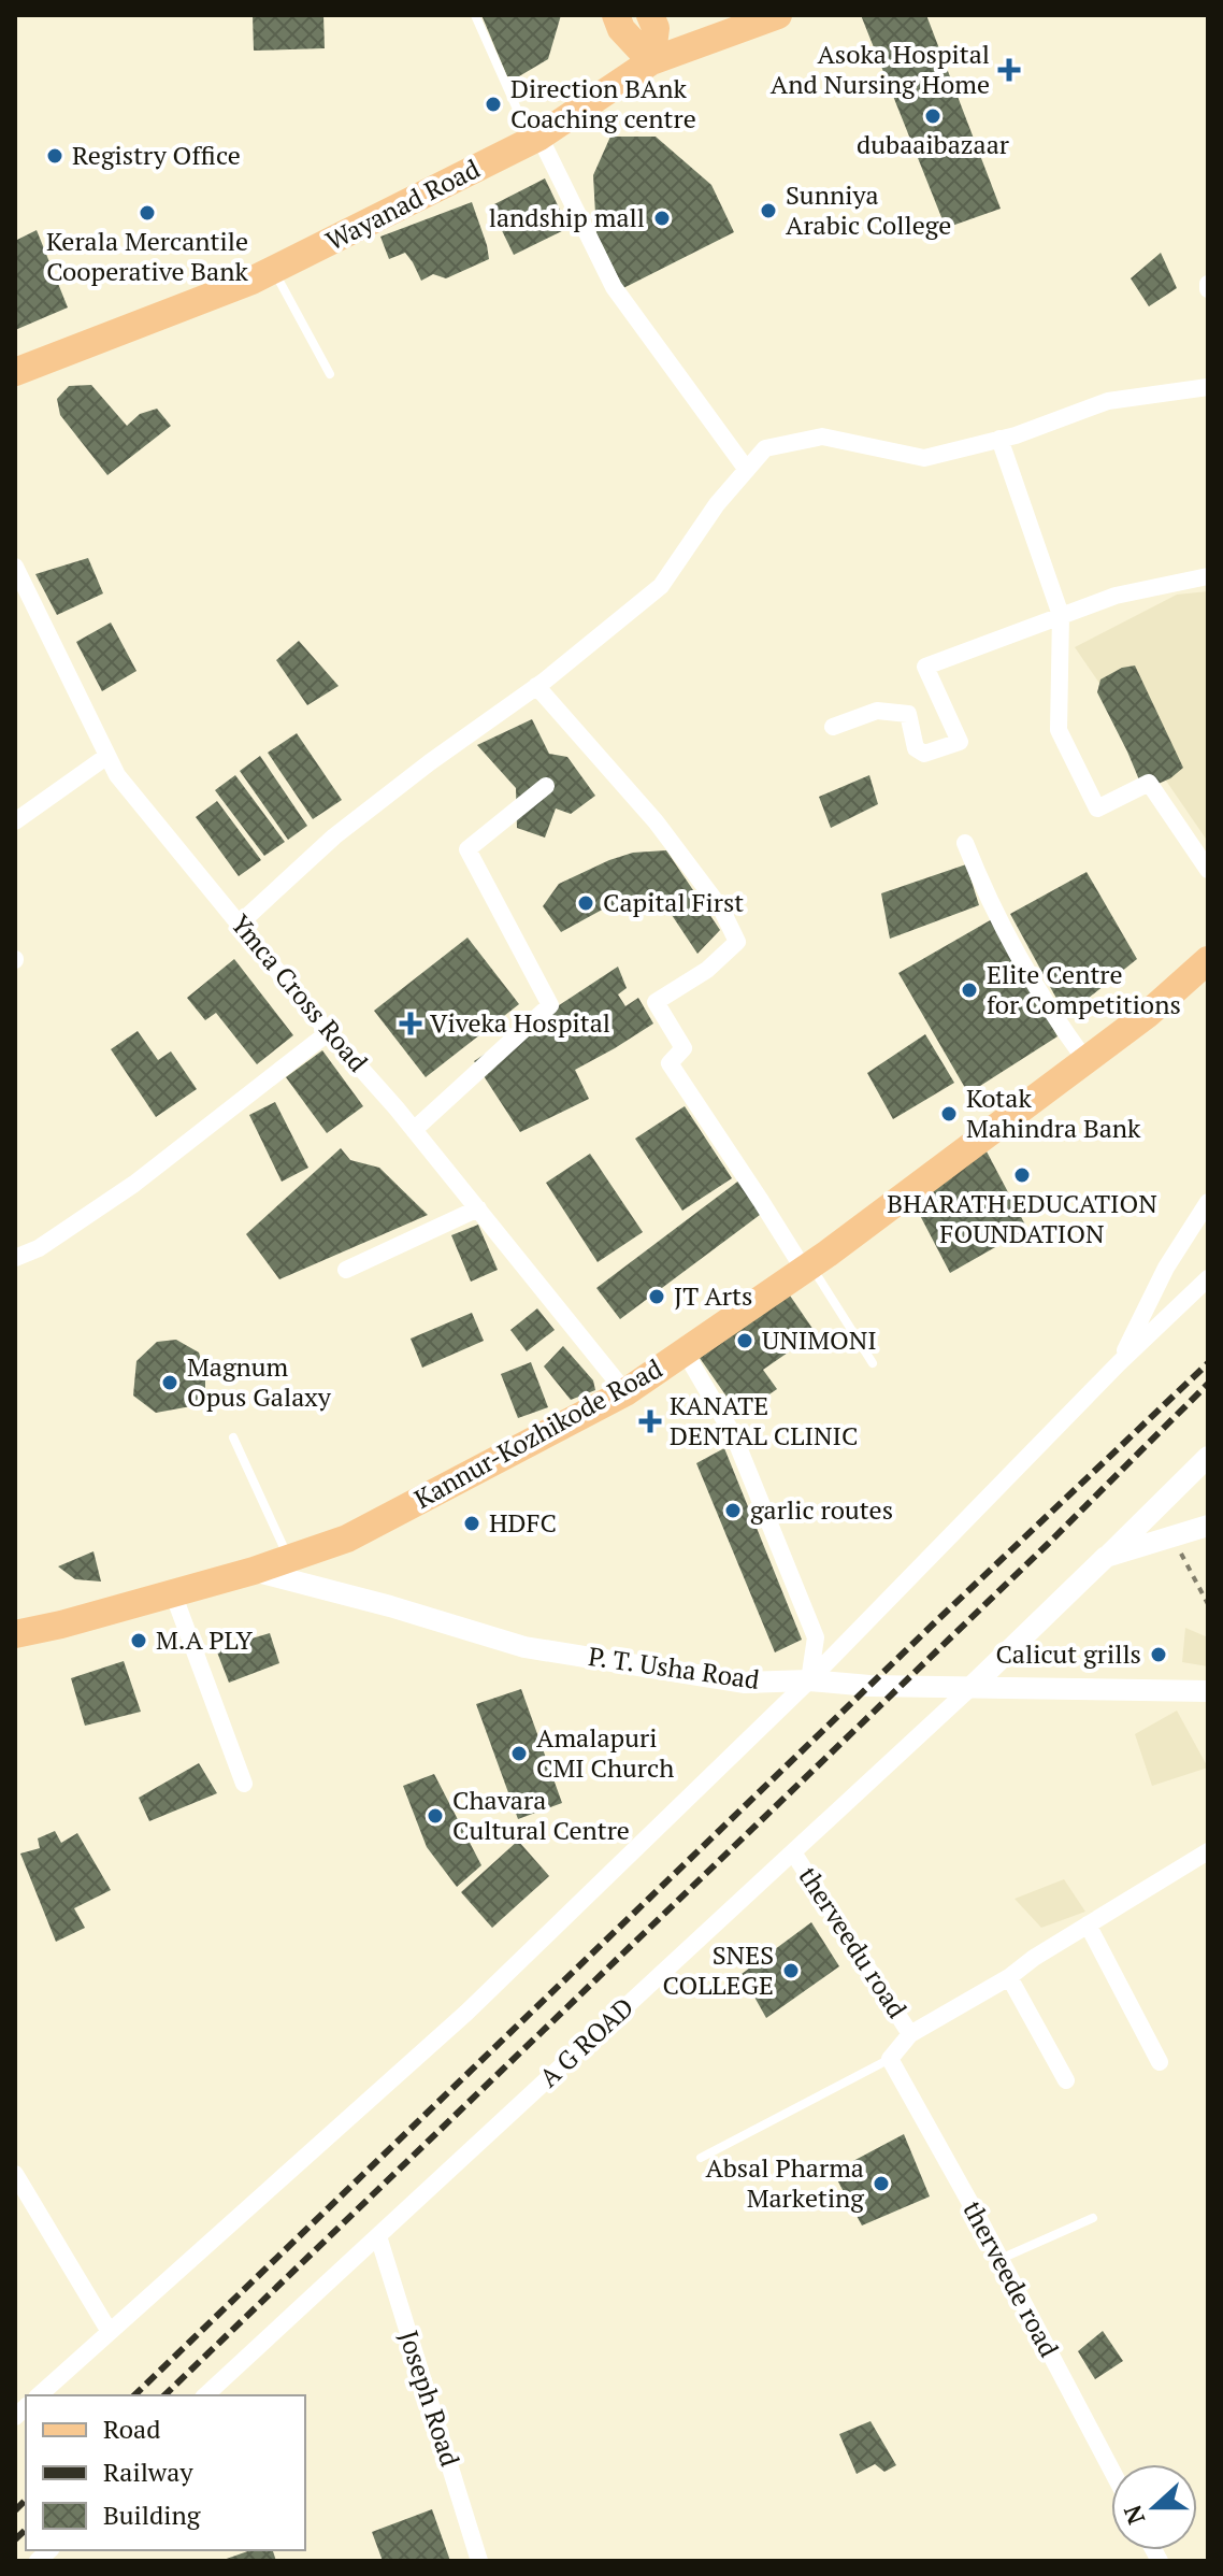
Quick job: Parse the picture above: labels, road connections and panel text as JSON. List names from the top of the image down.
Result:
{
  "streets": {
    "main road": ["Wayanad Road", "Kannur-Kozhikode Road"],
    "street": [
      "Ymca Cross Road",
      "P. T. Usha Road",
      "therveedu road",
      "A G ROAD",
      "therveede road",
      "Joseph Road"
    ]
  },
  "crossings": [
    ["Ymca Cross Road", "Kannur-Kozhikode Road"],
    ["Kannur-Kozhikode Road", "P. T. Usha Road"],
    ["P. T. Usha Road", "A G ROAD"],
    ["therveedu road", "A G ROAD"],
    ["A G ROAD", "Joseph Road"]
  ],
  "places": {
    "health": ["Asoka Hospital And Nursing Home", "Viveka Hospital", "KANATE DENTAL CLINIC"],
    "other": [
      "Direction BAnk Coaching centre",
      "dubaaibazaar",
      "Registry Office",
      "Sunniya Arabic College",
      "Kerala Mercantile Cooperative Bank",
      "landship mall",
      "Capital First",
      "Elite Centre for Competitions",
      "Kotak Mahindra Bank",
      "BHARATH EDUCATION FOUNDATION",
      "JT Arts",
      "UNIMONI",
      "Magnum Opus Galaxy",
      "garlic routes",
      "HDFC",
      "M.A PLY",
      "Calicut grills",
      "Amalapuri CMI Church",
      "Chavara Cultural Centre",
      "SNES COLLEGE",
      "Absal Pharma Marketing"
    ]
  },
  "legend": ["Road", "Railway", "Building"],
  "north": "left"
}
